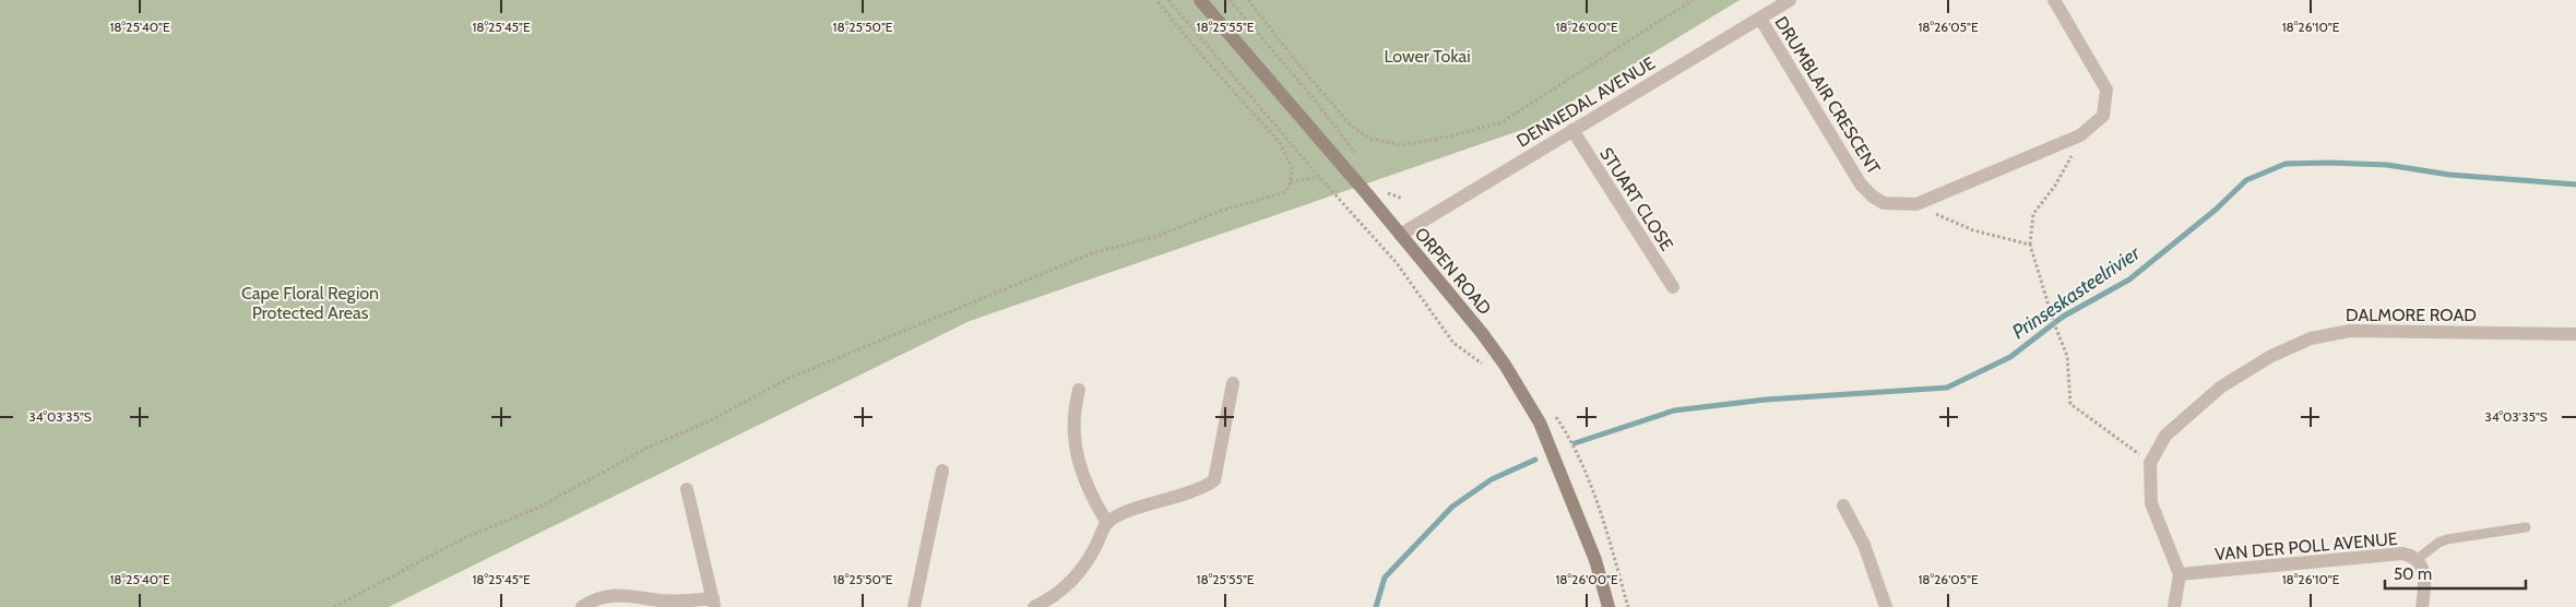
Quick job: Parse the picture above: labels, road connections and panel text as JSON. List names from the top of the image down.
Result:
{
  "streets": {
    "main road": ["ORPEN ROAD"],
    "street": [
      "DRUMBLAIR CRESCENT",
      "DENNEDAL AVENUE",
      "STUART CLOSE",
      "DALMORE ROAD",
      "VAN DER POLL AVENUE"
    ]
  },
  "crossings": [
    ["DRUMBLAIR CRESCENT", "DENNEDAL AVENUE"],
    ["DENNEDAL AVENUE", "STUART CLOSE"],
    ["DENNEDAL AVENUE", "ORPEN ROAD"]
  ],
  "water": ["Prinseskasteelrivier"],
  "parks": ["Lower Tokai", "Cape Floral Region Protected Areas"],
  "scale_bar": "50 m",
  "coordinates": [
    "18°25'40\"E",
    "18°25'45\"E",
    "18°25'50\"E",
    "18°25'55\"E",
    "18°26'00\"E",
    "18°26'05\"E",
    "18°26'10\"E",
    "34°03'35\"S"
  ]
}
